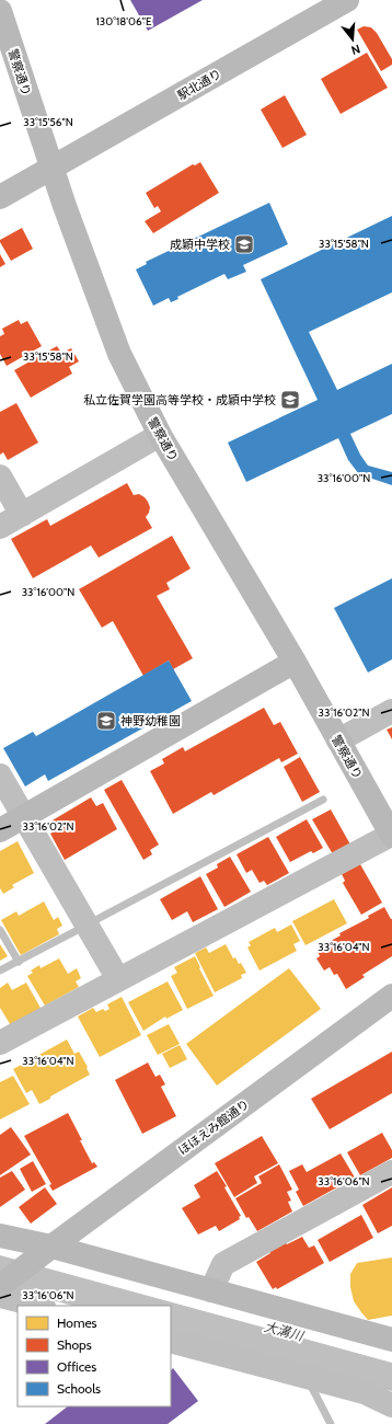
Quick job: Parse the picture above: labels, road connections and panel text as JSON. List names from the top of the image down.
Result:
{
  "streets": {
    "street": ["警察通り", "駅北通り", "ほほえみ館通り"]
  },
  "crossings": [
    ["警察通り", "駅北通り"]
  ],
  "water": ["大溝川"],
  "places": {
    "school or university": ["成穎中学校", "私立佐賀学園高等学校・成穎中学校", "神野幼稚園"]
  },
  "legend": [
    "Homes",
    "Shops",
    "Offices",
    "Schools"
  ],
  "north": "bottom",
  "coordinates": [
    "130°18'06\"E",
    "33°15'56\"N",
    "33°15'58\"N",
    "33°16'00\"N",
    "33°16'02\"N",
    "33°16'04\"N",
    "33°16'06\"N"
  ]
}
